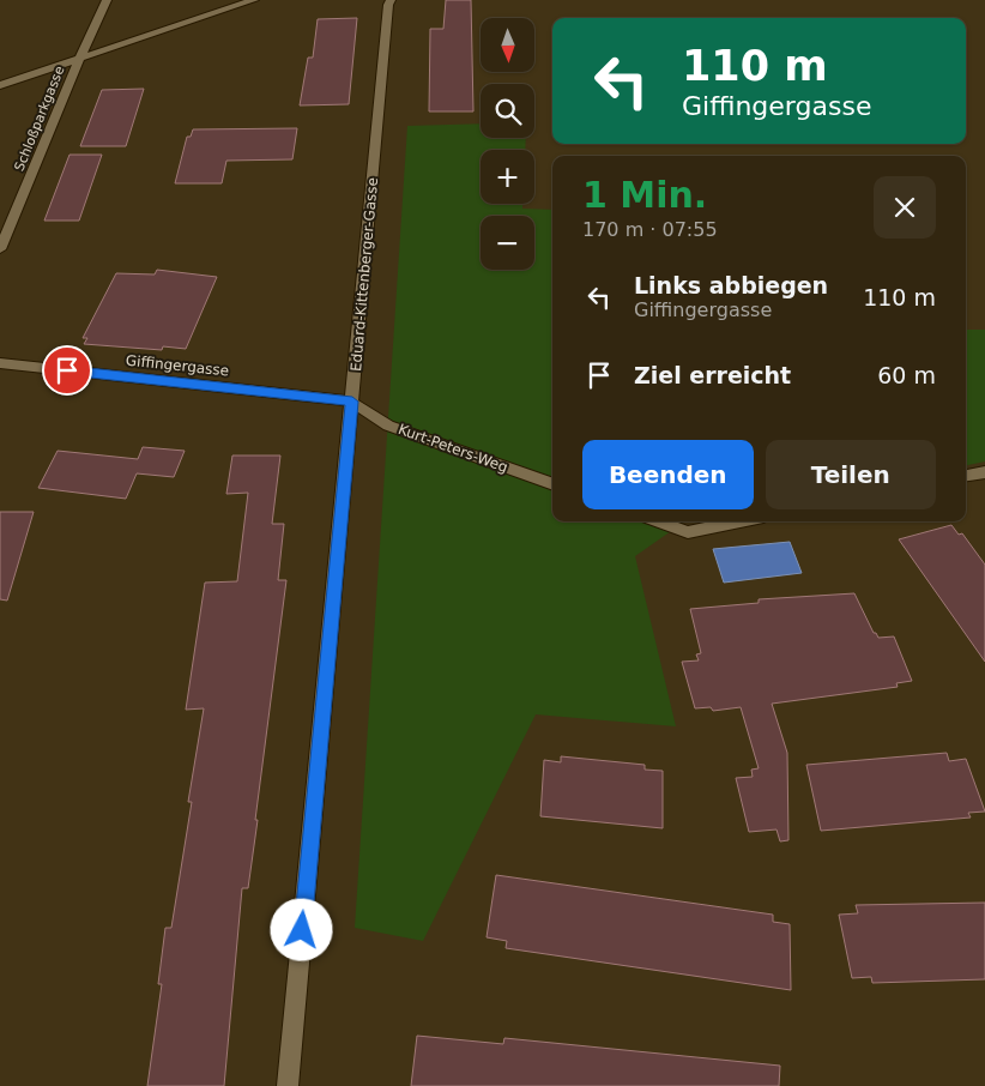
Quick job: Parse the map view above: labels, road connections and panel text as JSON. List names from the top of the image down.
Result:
{
  "streets": {
    "street": [
      "Schloßparkgasse",
      "Eduard-Kittenberger-Gasse",
      "Giffingergasse",
      "Kurt-Peters-Weg"
    ]
  },
  "crossings": [
    ["Eduard-Kittenberger-Gasse", "Giffingergasse"],
    ["Eduard-Kittenberger-Gasse", "Kurt-Peters-Weg"],
    ["Giffingergasse", "Kurt-Peters-Weg"]
  ],
  "north": "bottom",
  "page": {
    "map_buttons": ["+", "−"],
    "turn": ["110 m", "Giffingergasse"],
    "heading": ["1 Min.", "170 m · 07:55"],
    "list": [
      {
        "name": "Links abbiegen",
        "note": "Giffingergasse",
        "value": "110 m"
      },
      {
        "name": "Ziel erreicht",
        "value": "60 m"
      }
    ],
    "buttons": ["Beenden", "Teilen"]
  }
}
